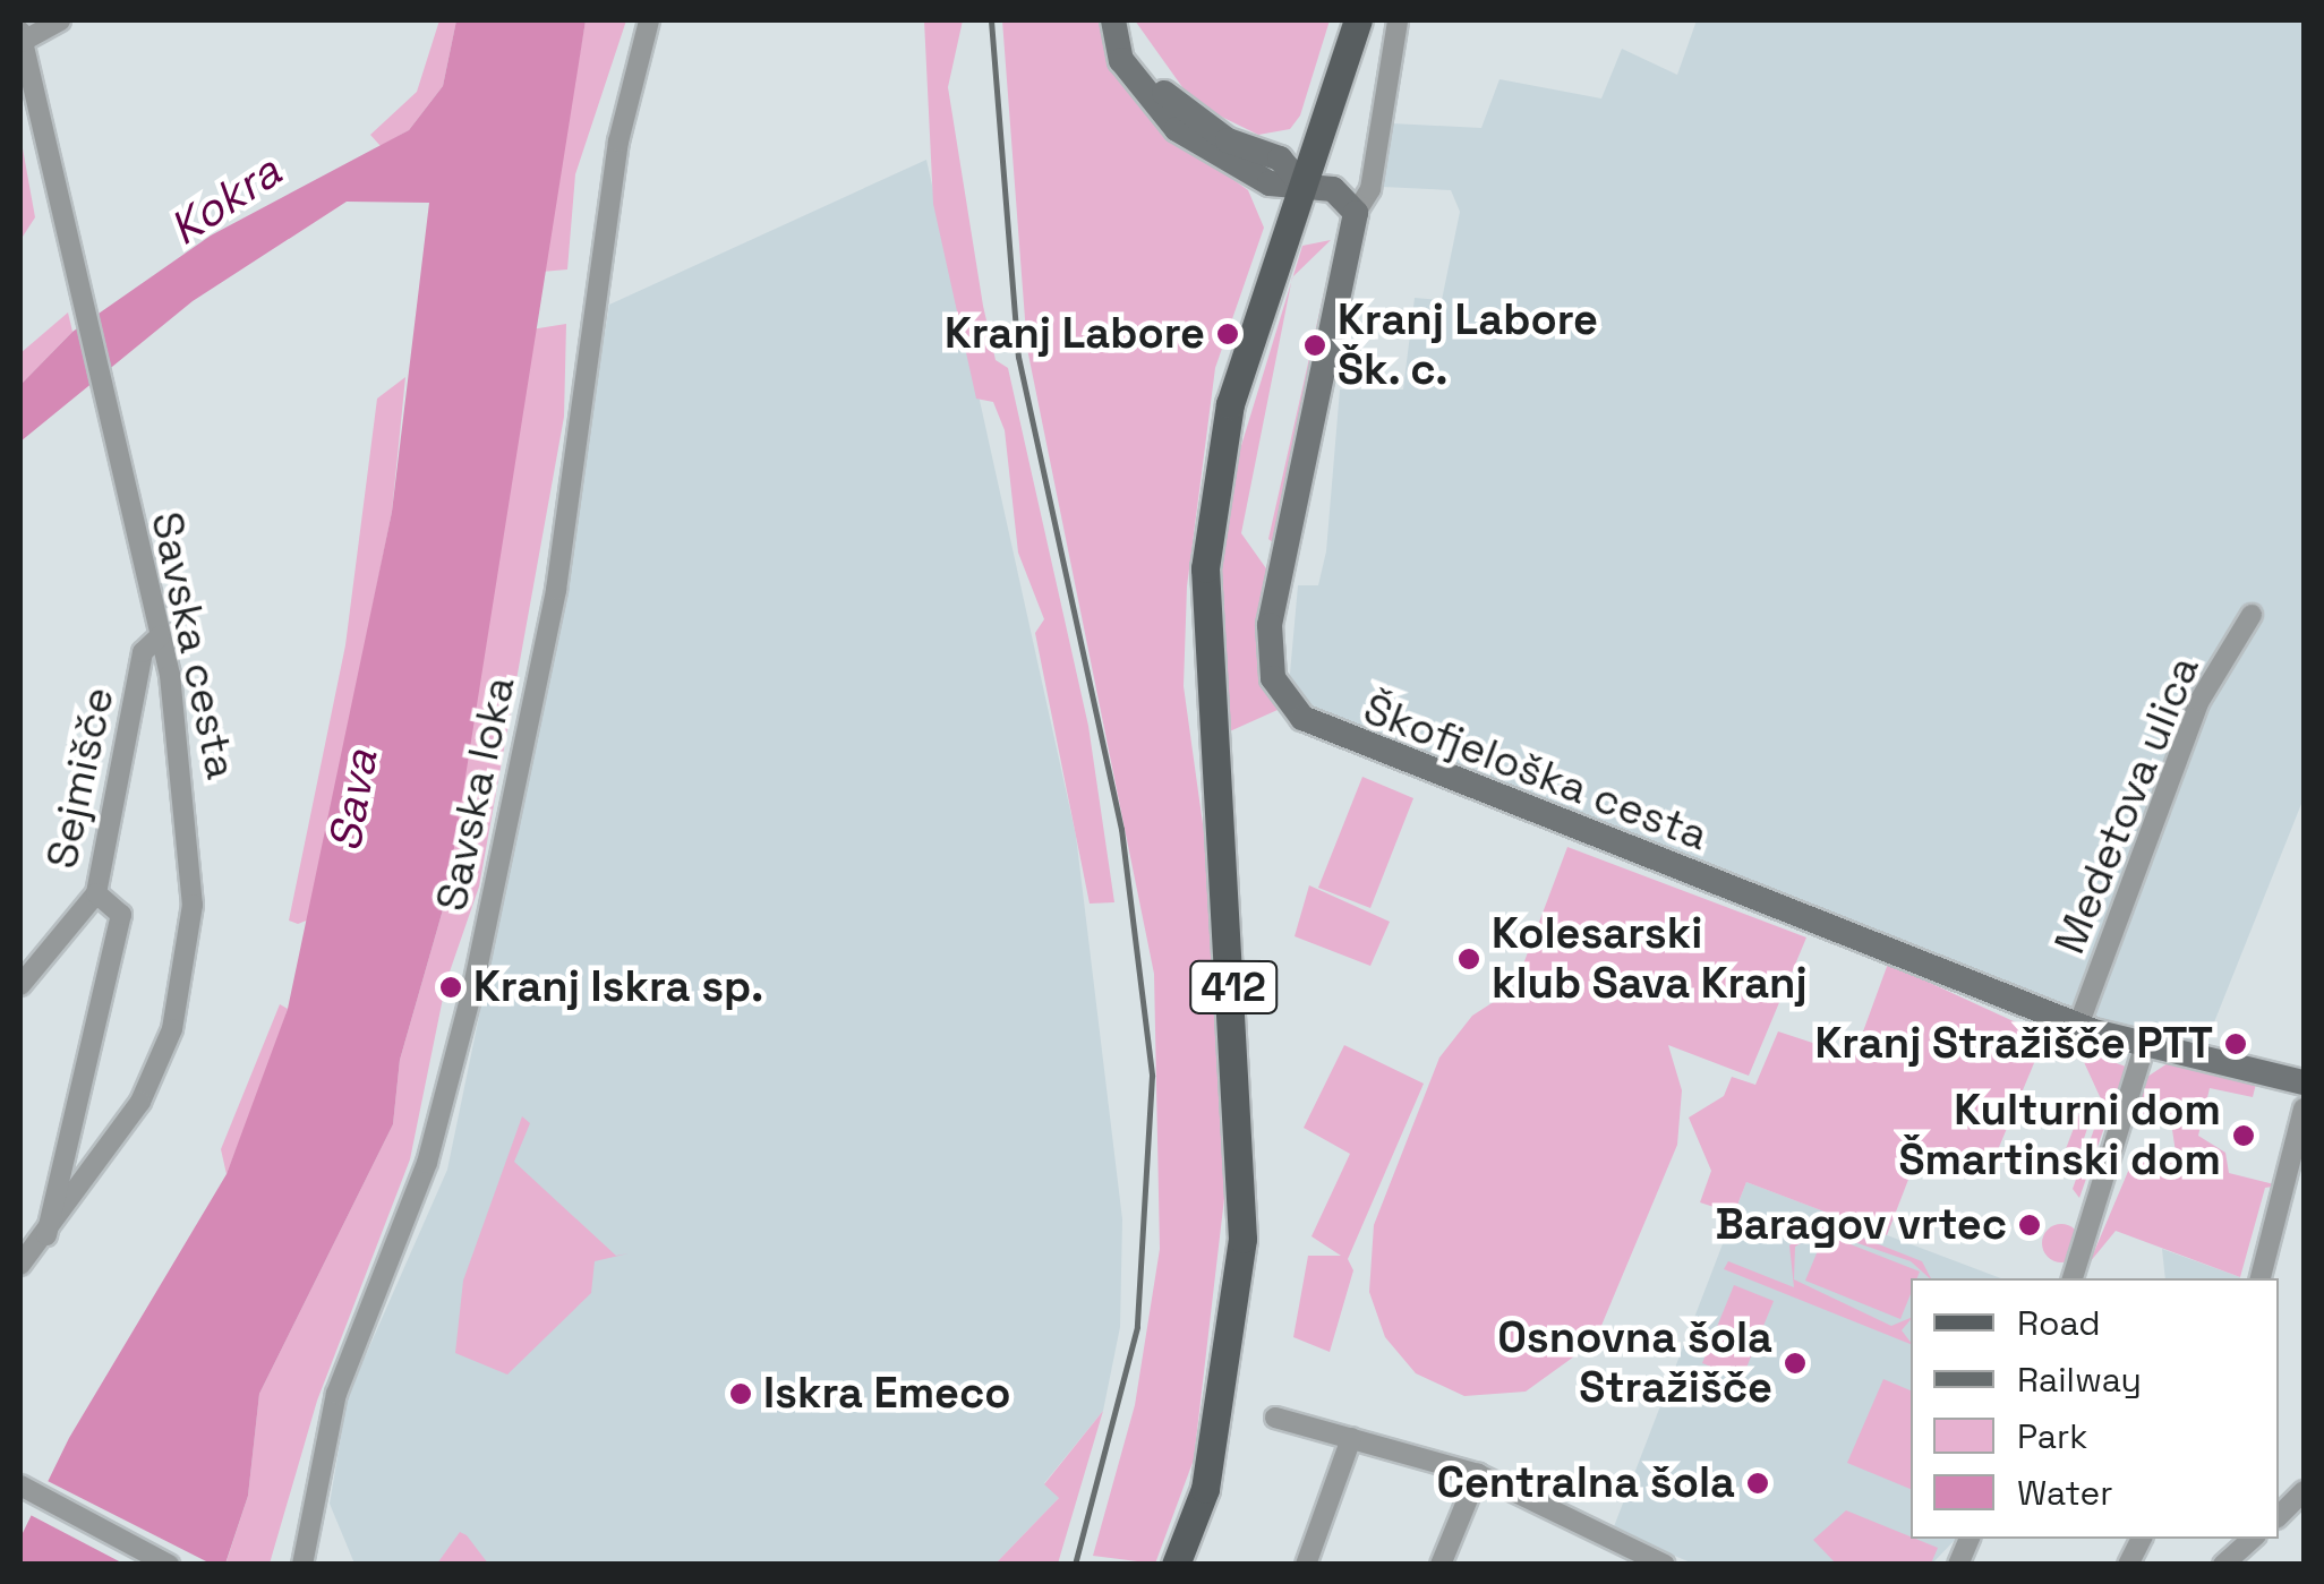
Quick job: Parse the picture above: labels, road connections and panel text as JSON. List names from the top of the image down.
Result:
{
  "streets": {
    "main road": ["412"],
    "street": [
      "Savska cesta",
      "Škofjeloška cesta",
      "Sejmišče",
      "Savska loka",
      "Medetova ulica"
    ]
  },
  "crossings": [
    ["Savska cesta", "Sejmišče"],
    ["Škofjeloška cesta", "Medetova ulica"]
  ],
  "water": ["Kokra", "Sava"],
  "places": [
    "Kranj Labore",
    "Kranj Labore Šk. c.",
    "Kolesarski klub Sava Kranj",
    "Kranj Iskra sp.",
    "Kranj Stražišče PTT",
    "Kulturni dom Šmartinski dom",
    "Baragov vrtec",
    "Osnovna šola Stražišče",
    "Iskra Emeco",
    "Centralna šola"
  ],
  "legend": [
    "Road",
    "Railway",
    "Park",
    "Water"
  ]
}
